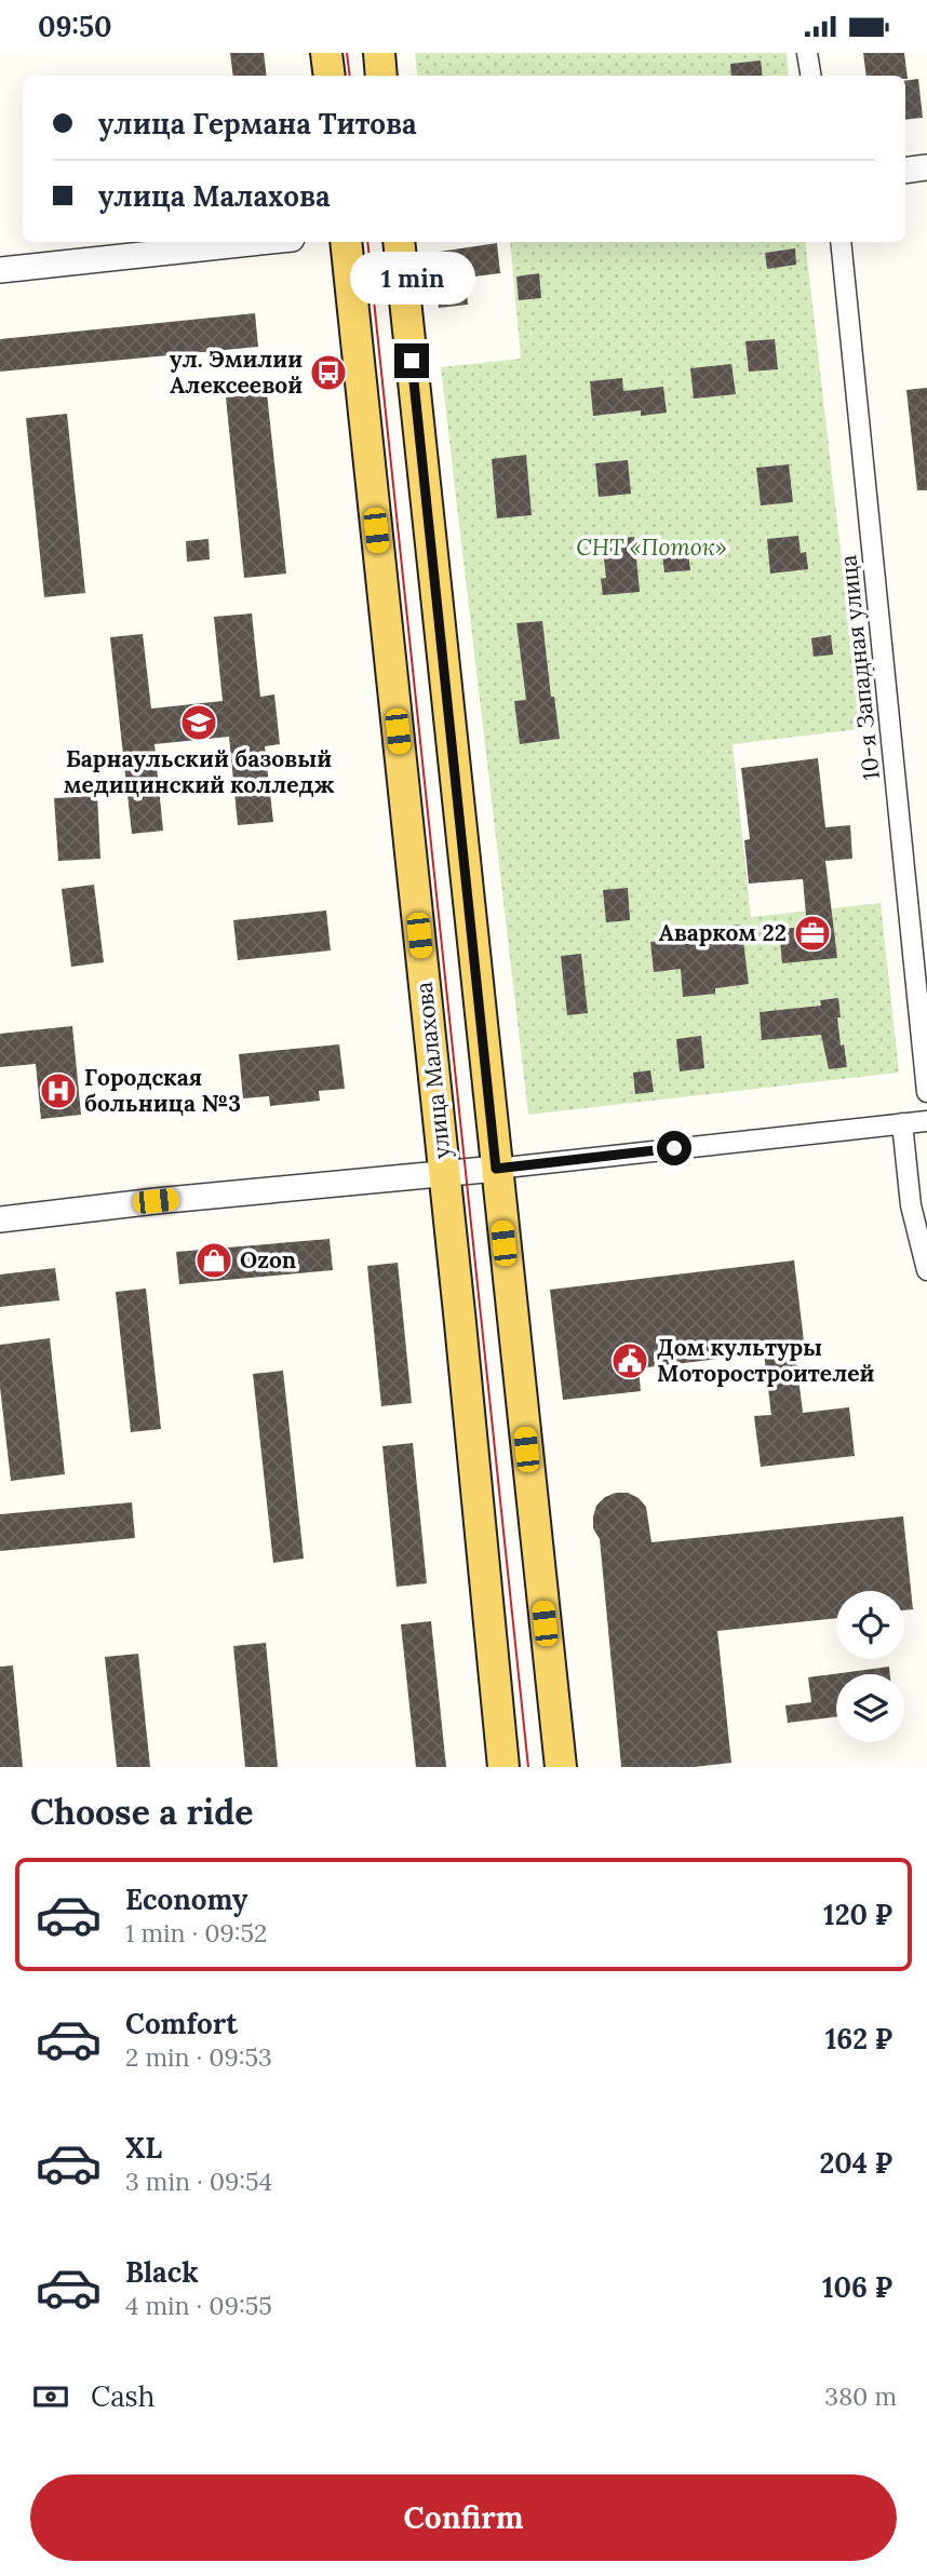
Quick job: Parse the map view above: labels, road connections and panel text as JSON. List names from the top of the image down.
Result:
{
  "streets": {
    "main road": ["улица Малахова"],
    "street": ["10-я Западная улица"]
  },
  "parks": ["СНТ «Поток»"],
  "places": {
    "bus stop": ["ул. Эмилии Алексеевой"],
    "school or university": ["Барнаульский базовый медицинский колледж"],
    "office": ["Аварком 22"],
    "hospital": ["Городская больница №3"],
    "shop": ["Ozon"],
    "public building": ["Дом культуры Моторостроителей"]
  },
  "page": {
    "status": "09:50",
    "banner": ["улица Германа Титова", "улица Малахова"],
    "bubble": "1 min",
    "heading": "Choose a ride",
    "list": [
      {
        "name": "Economy",
        "note": "1 min · 09:52",
        "value": "120 ₽"
      },
      {
        "name": "Comfort",
        "note": "2 min · 09:53",
        "value": "162 ₽"
      },
      {
        "name": "XL",
        "note": "3 min · 09:54",
        "value": "204 ₽"
      },
      {
        "name": "Black",
        "note": "4 min · 09:55",
        "value": "106 ₽"
      }
    ],
    "pay": ["Cash", "380 m"],
    "buttons": "Confirm"
  }
}
